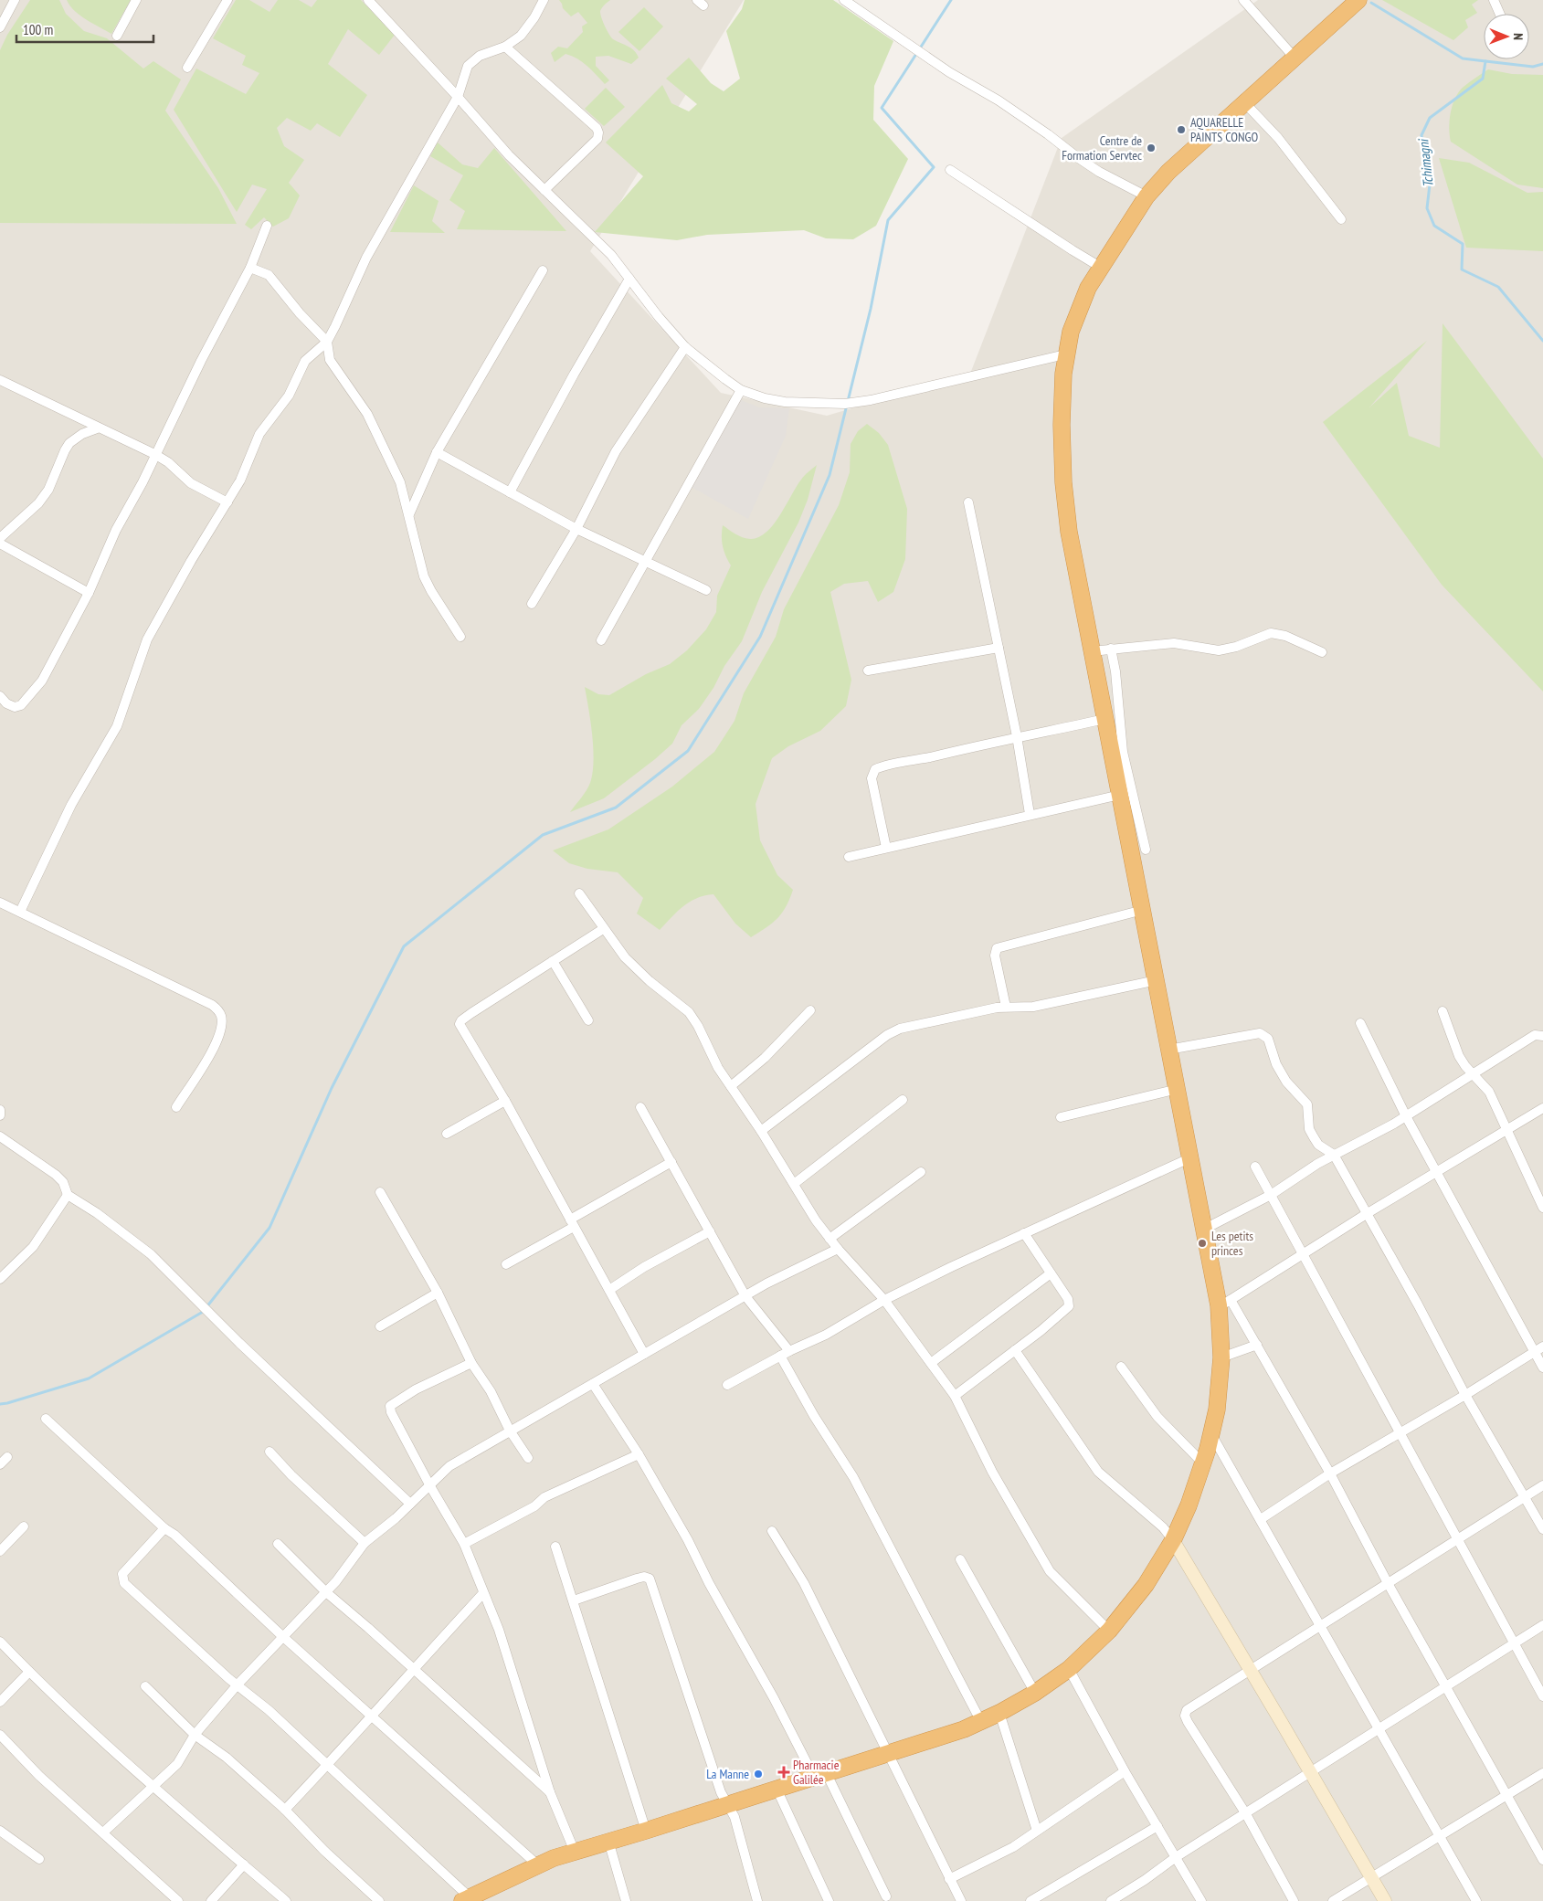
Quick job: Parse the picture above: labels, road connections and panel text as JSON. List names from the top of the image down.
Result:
{
  "water": ["Tchimagni"],
  "places": {
    "other": [
      "AQUARELLE PAINTS CONGO",
      "Centre de Formation Servtec",
      "Les petits princes",
      "La Manne"
    ],
    "health": ["Pharmacie Galilée"]
  },
  "scale_bar": "100 m",
  "north": "right"
}
